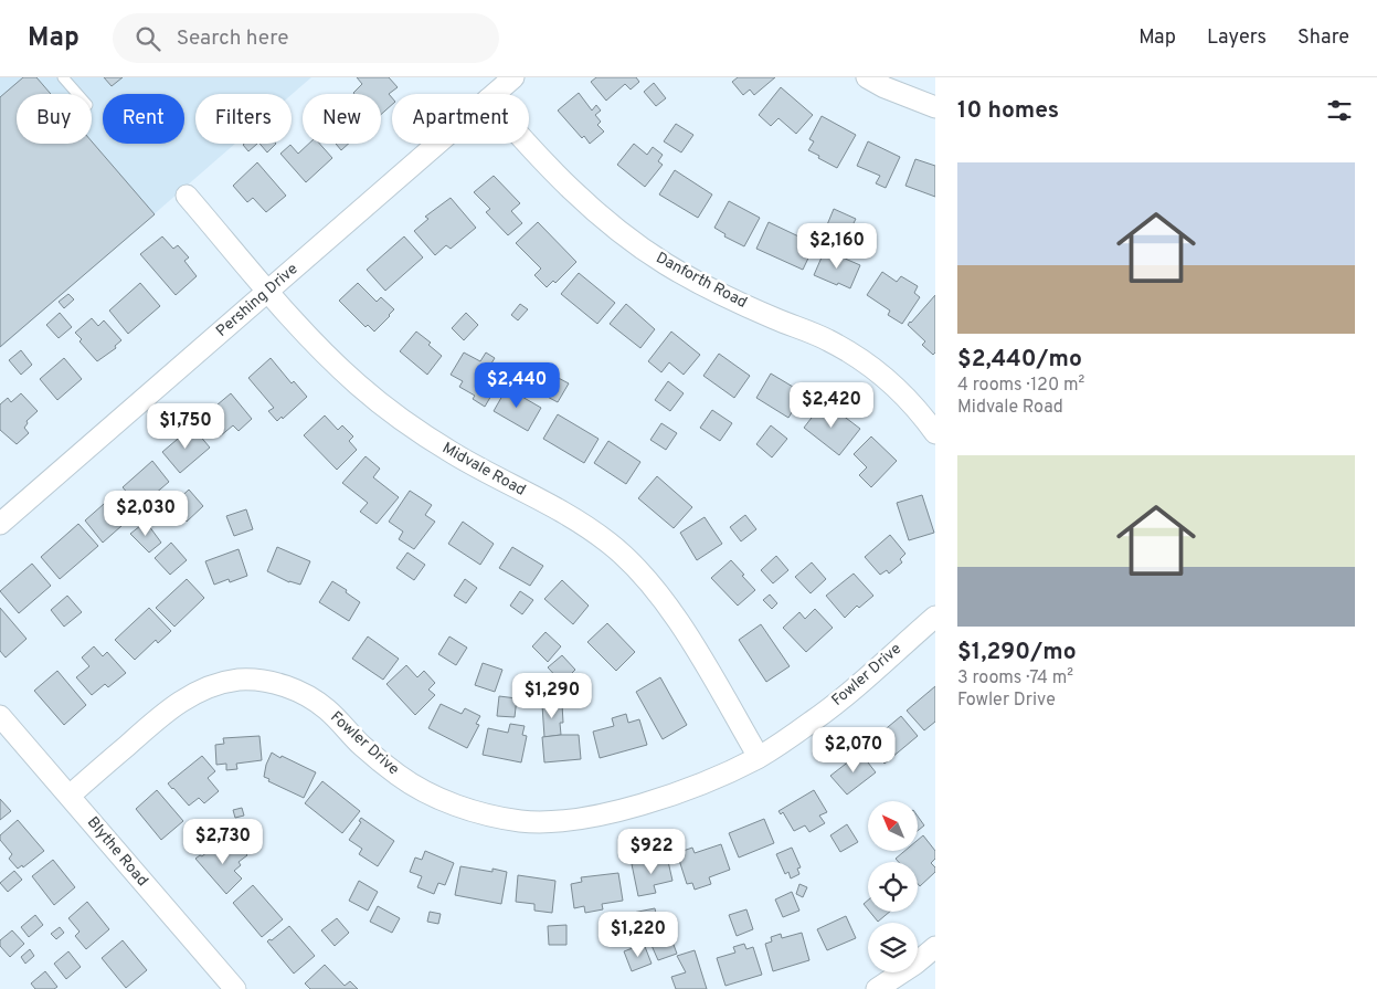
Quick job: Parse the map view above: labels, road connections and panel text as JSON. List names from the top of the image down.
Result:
{
  "streets": {
    "street": [
      "Danforth Road",
      "Pershing Drive",
      "Midvale Road",
      "Fowler Drive",
      "Blythe Road"
    ]
  },
  "crossings": [
    ["Pershing Drive", "Midvale Road"],
    ["Midvale Road", "Fowler Drive"],
    ["Fowler Drive", "Blythe Road"]
  ],
  "north": "top left",
  "page": {
    "header": "Map",
    "search": "Search here",
    "nav": ["Map", "Layers", "Share"],
    "heading": "10 homes",
    "chip": [
      "Buy",
      "Rent",
      "Filters",
      "New",
      "Apartment"
    ],
    "list": [
      {
        "name": "$2,440/mo",
        "note": "4 rooms · 120 m² · Midvale Road"
      },
      {
        "name": "$1,290/mo",
        "note": "3 rooms · 74 m² · Fowler Drive"
      }
    ],
    "price": [
      "$2,160",
      "$2,440",
      "$2,420",
      "$1,750",
      "$2,030",
      "$1,290",
      "$2,070",
      "$2,730",
      "$922",
      "$1,220"
    ]
  }
}
